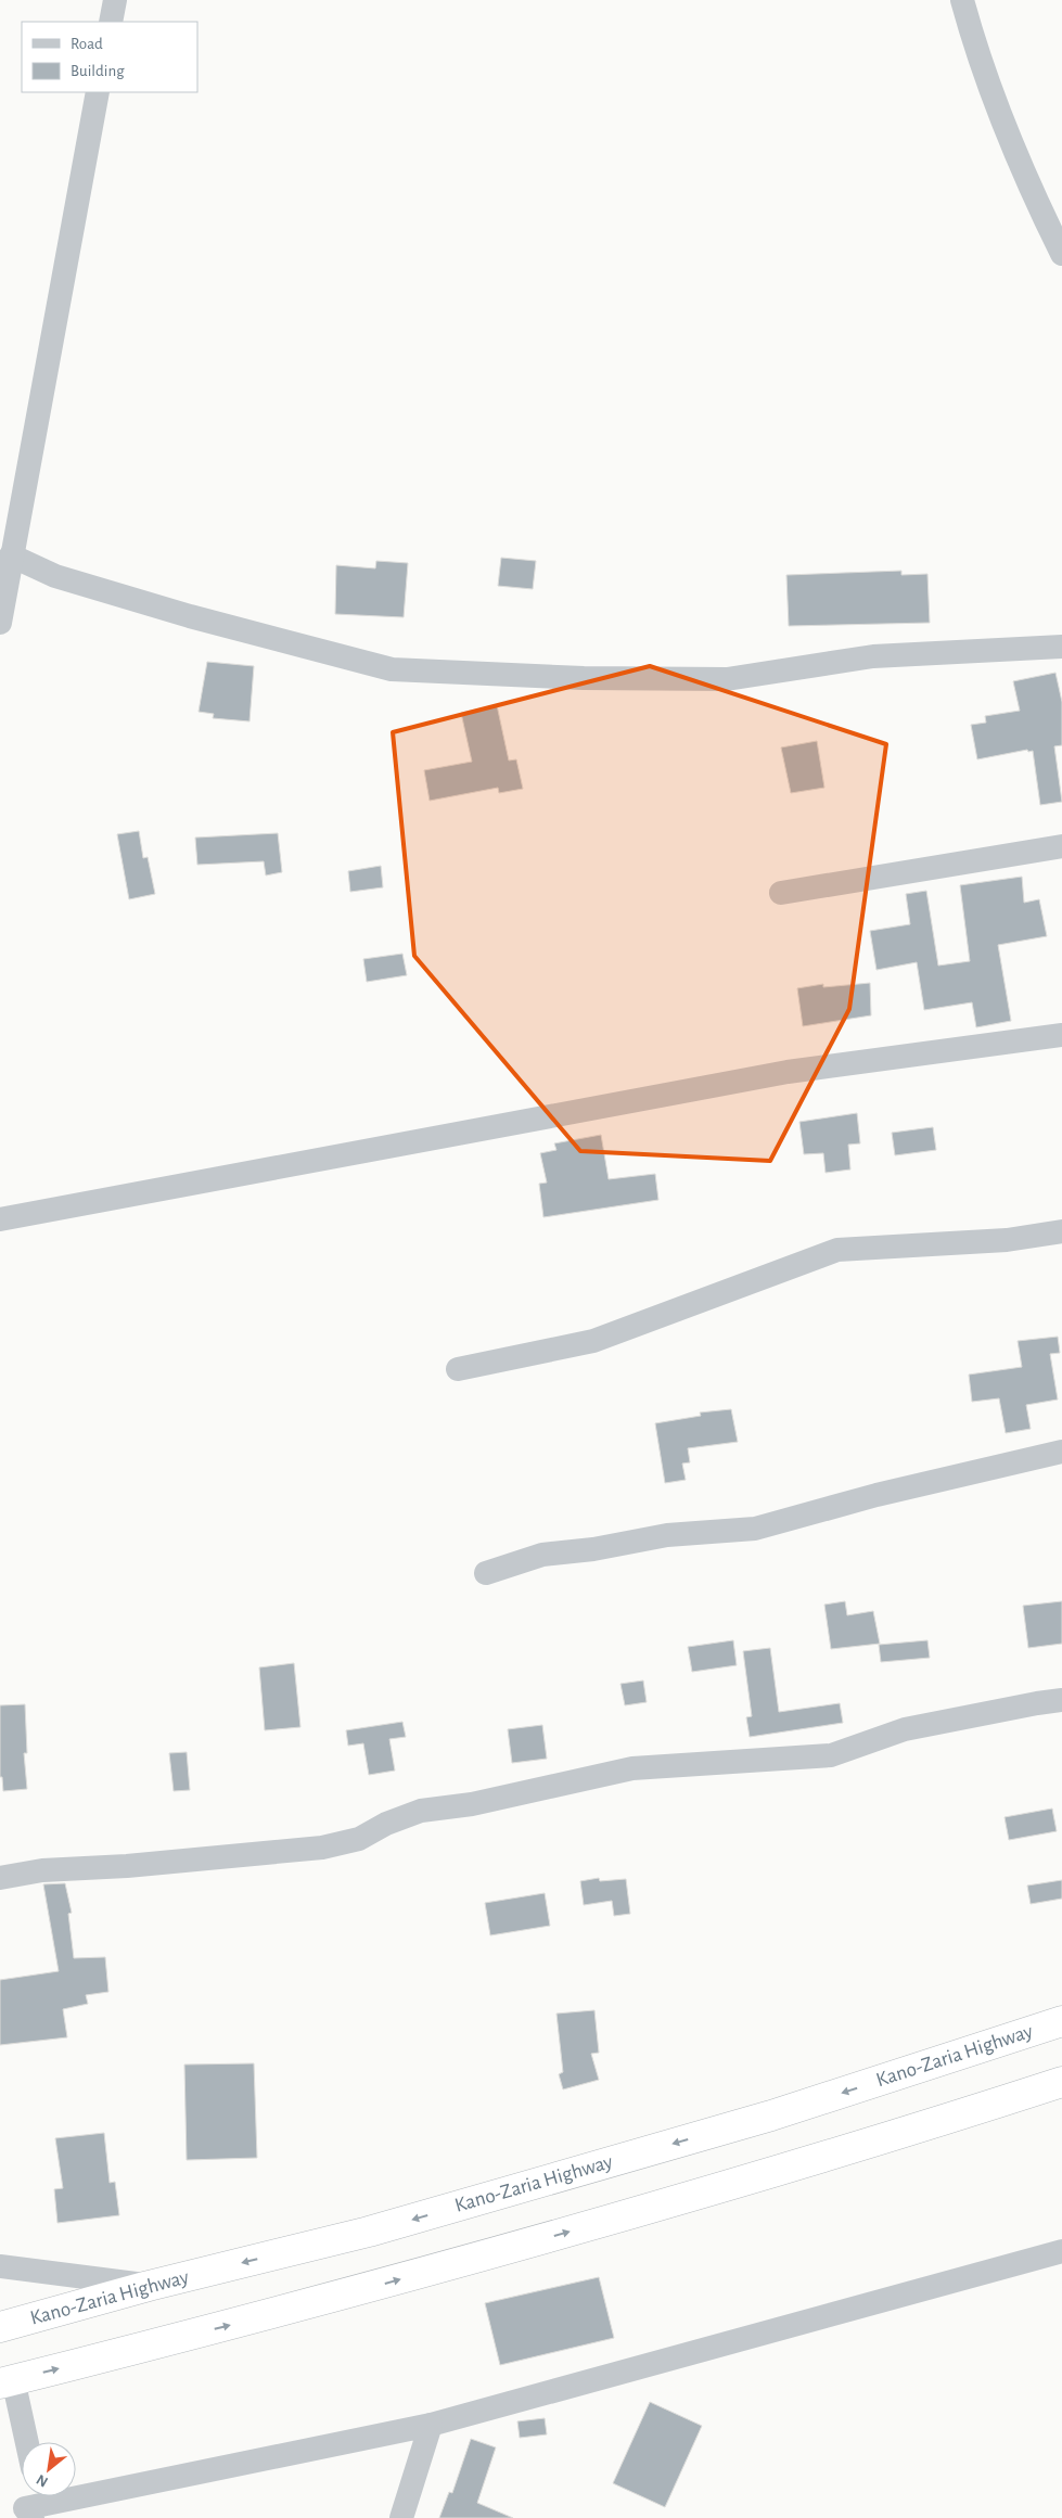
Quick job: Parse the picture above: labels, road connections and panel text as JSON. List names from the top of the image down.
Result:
{
  "streets": {
    "highway": ["Kano-Zaria Highway"]
  },
  "legend": ["Road", "Building"],
  "north": "bottom left"
}
